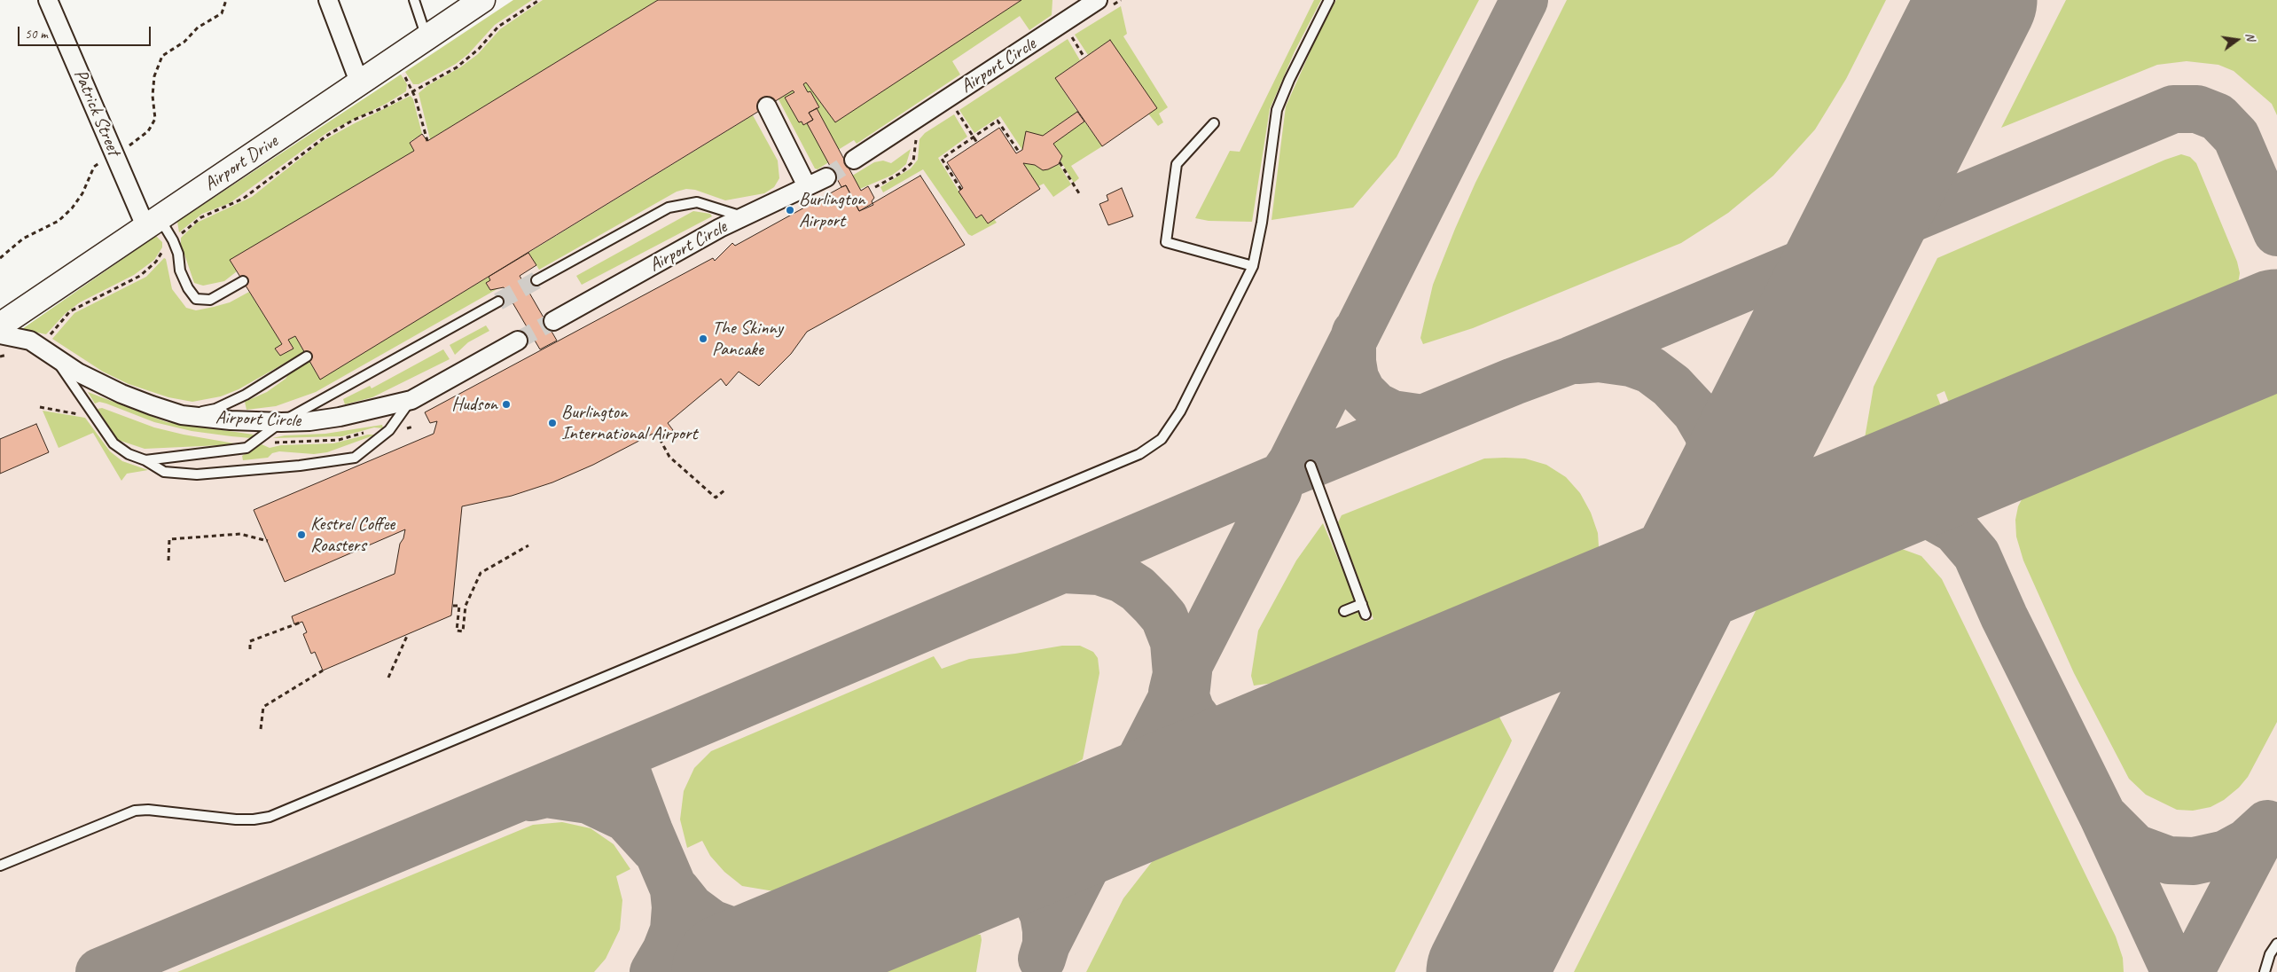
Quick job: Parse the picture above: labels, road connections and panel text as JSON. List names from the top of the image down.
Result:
{
  "streets": {
    "main road": ["Airport Drive"],
    "street": ["Airport Circle", "Patrick Street"]
  },
  "crossings": [
    ["Patrick Street", "Airport Drive"]
  ],
  "places": [
    "Burlington Airport",
    "The Skinny Pancake",
    "Hudson",
    "Burlington International Airport",
    "Kestrel Coffee Roasters"
  ],
  "scale_bar": "50 m",
  "north": "right"
}
